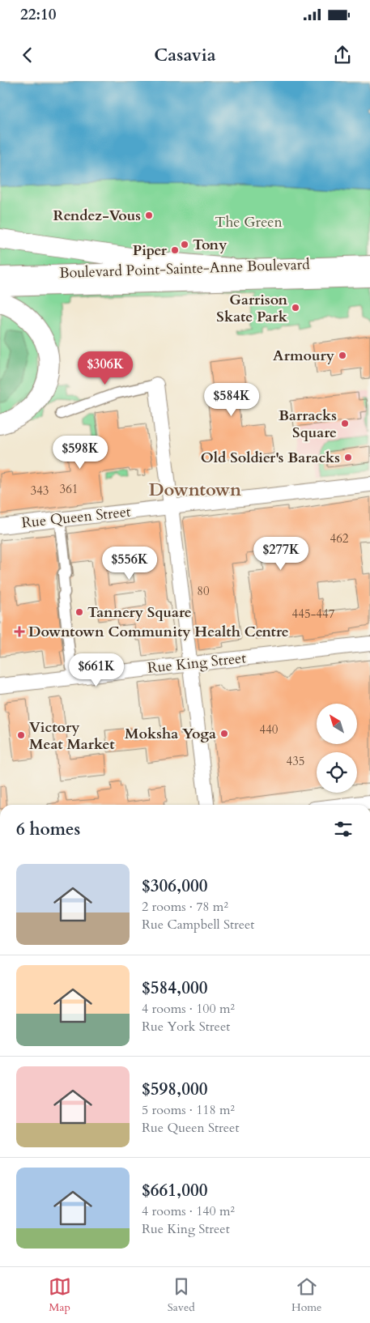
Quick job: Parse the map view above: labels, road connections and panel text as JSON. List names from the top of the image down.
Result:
{
  "streets": {
    "main road": ["Boulevard Point-Sainte-Anne Boulevard", "Rue Queen Street", "Rue King Street"]
  },
  "districts": ["Downtown"],
  "parks": ["The Green"],
  "places": {
    "other": [
      "Rendez-Vous",
      "Tony",
      "Piper",
      "Garrison Skate Park",
      "Armoury",
      "Barracks Square",
      "Old Soldier's Baracks",
      "Tannery Square",
      "Moksha Yoga",
      "Victory Meat Market"
    ],
    "health": ["Downtown Community Health Centre"]
  },
  "house_numbers": [
    "361",
    "343",
    "462",
    "80",
    "445-447",
    "440",
    "435"
  ],
  "north": "top left",
  "page": {
    "status": "22:10",
    "header": "Casavia",
    "price": [
      "$306K",
      "$584K",
      "$598K",
      "$277K",
      "$556K",
      "$661K"
    ],
    "heading": "6 homes",
    "list": [
      {
        "name": "$306,000",
        "note": "2 rooms · 78 m² · Rue Campbell Street"
      },
      {
        "name": "$584,000",
        "note": "4 rooms · 100 m² · Rue York Street"
      },
      {
        "name": "$598,000",
        "note": "5 rooms · 118 m² · Rue Queen Street"
      },
      {
        "name": "$661,000",
        "note": "4 rooms · 140 m² · Rue King Street"
      }
    ],
    "tabs": ["Map", "Saved", "Home"]
  }
}
